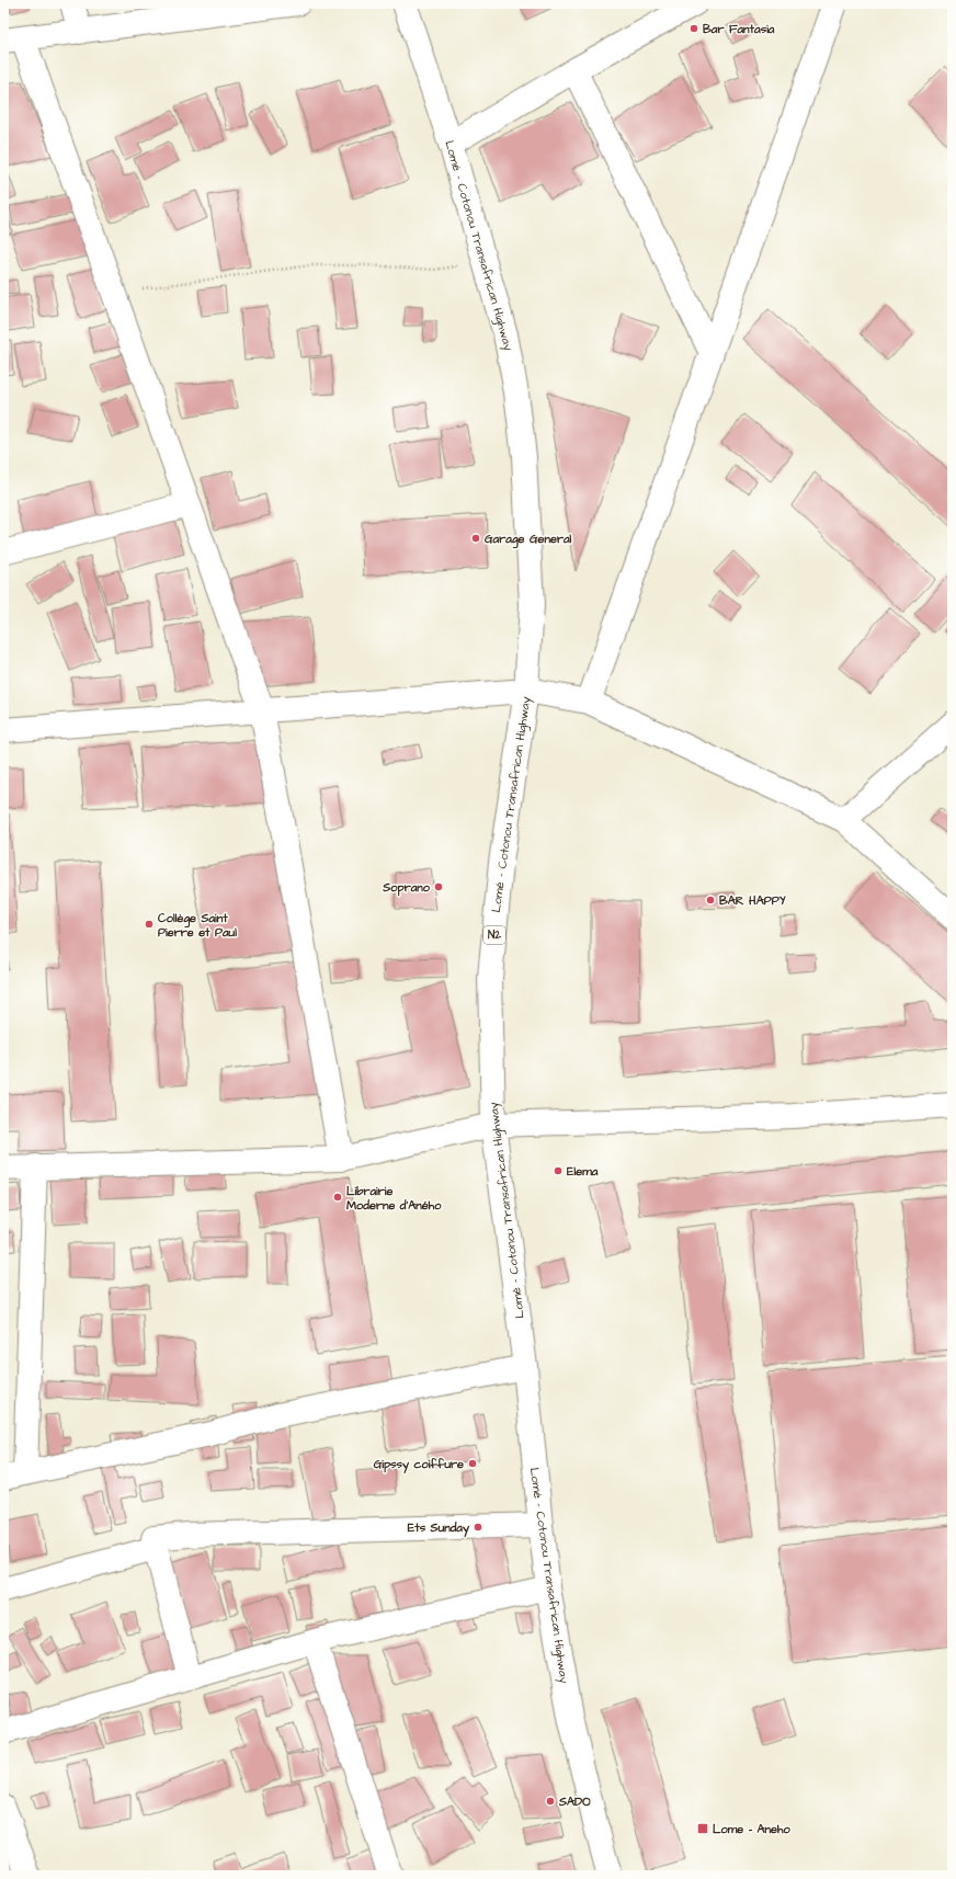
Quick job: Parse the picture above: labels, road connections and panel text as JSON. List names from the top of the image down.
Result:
{
  "streets": {
    "main road": ["Lomé - Cotonou Transafrican Highway", "N2"]
  },
  "places": {
    "other": [
      "Bar Fantasia",
      "Garage General",
      "Soprano",
      "BAR HAPPY",
      "Collège Saint Pierre et Paul",
      "Elema",
      "Librairie Moderne d'Aného",
      "Gipssy coiffure",
      "Ets Sunday",
      "SADO"
    ],
    "transit": ["Lome - Aneho"]
  }
}
